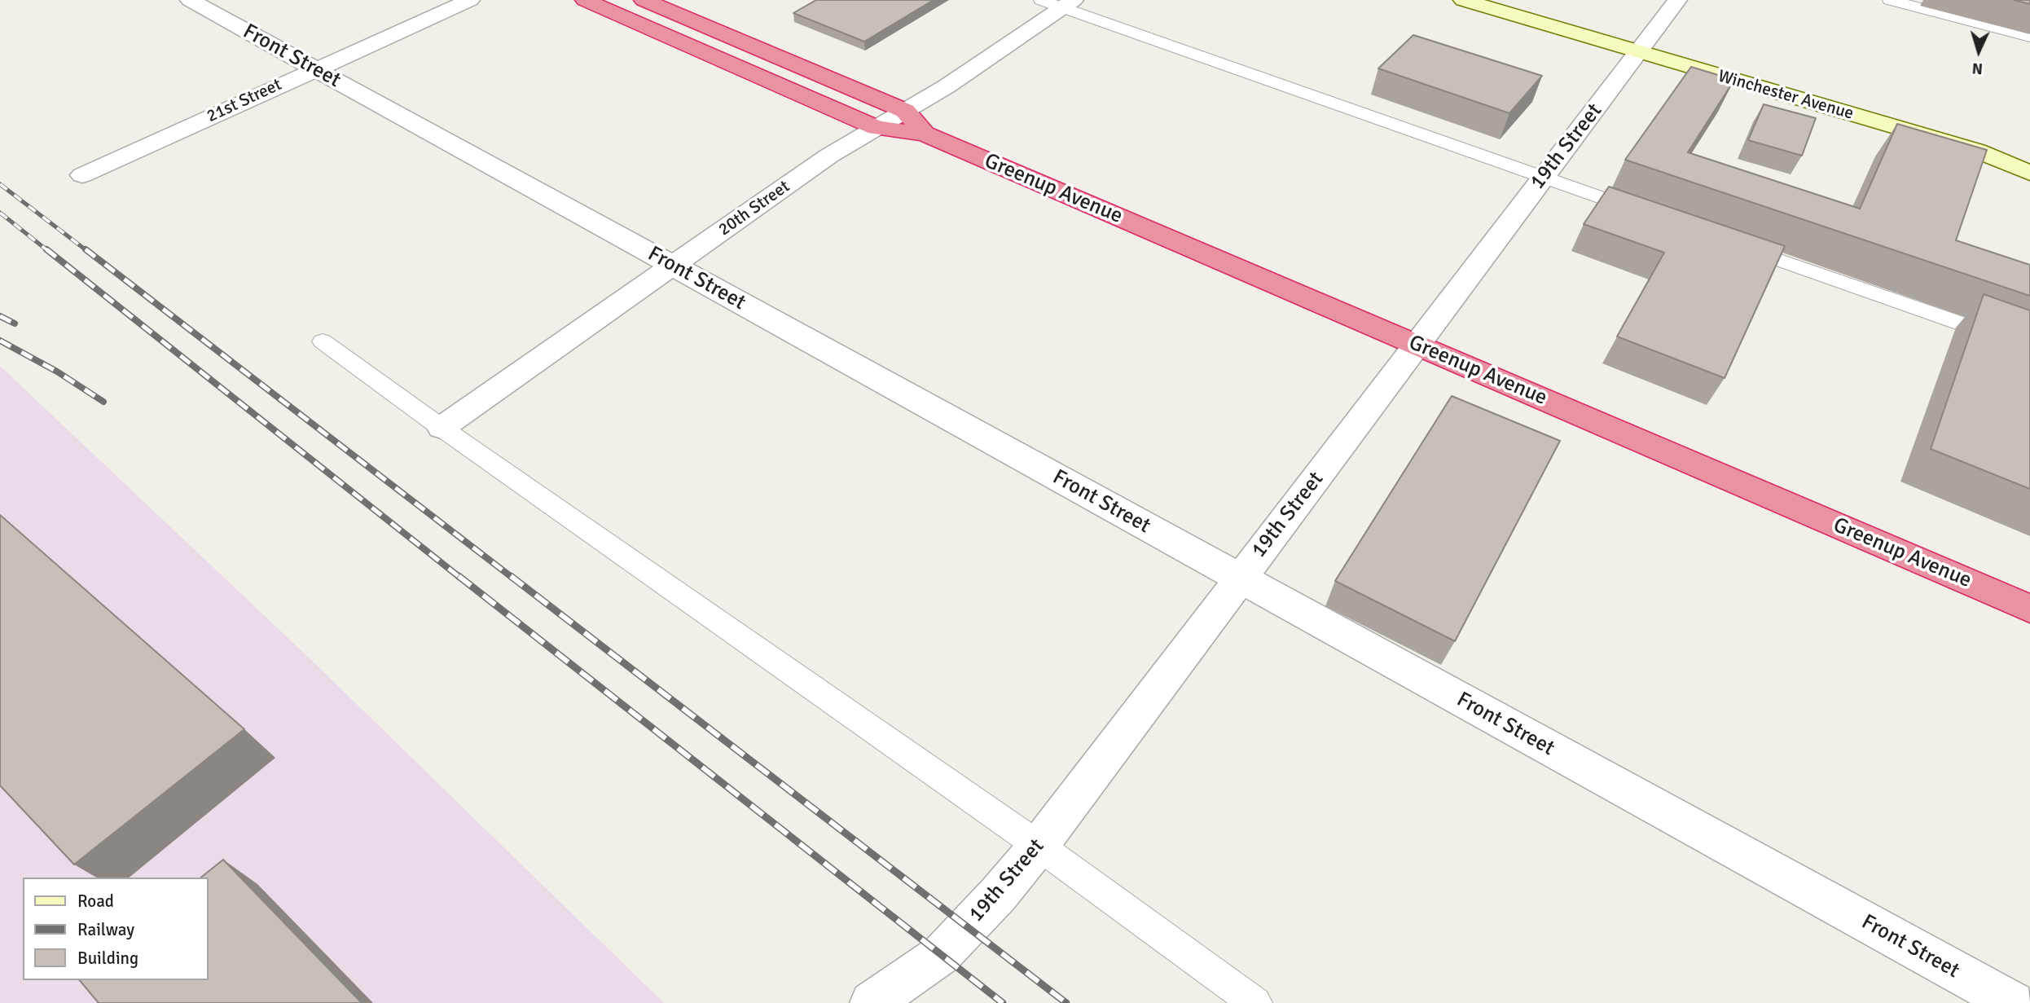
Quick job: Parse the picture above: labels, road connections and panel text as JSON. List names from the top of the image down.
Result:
{
  "streets": {
    "highway": ["Greenup Avenue"],
    "main road": ["Winchester Avenue"],
    "street": [
      "Front Street",
      "21st Street",
      "19th Street",
      "20th Street"
    ]
  },
  "crossings": [
    ["Front Street", "21st Street"],
    ["Front Street", "19th Street"],
    ["Front Street", "20th Street"],
    ["Winchester Avenue", "19th Street"],
    ["19th Street", "Greenup Avenue"],
    ["Greenup Avenue", "20th Street"]
  ],
  "legend": ["Road", "Railway", "Building"],
  "north": "bottom"
}
